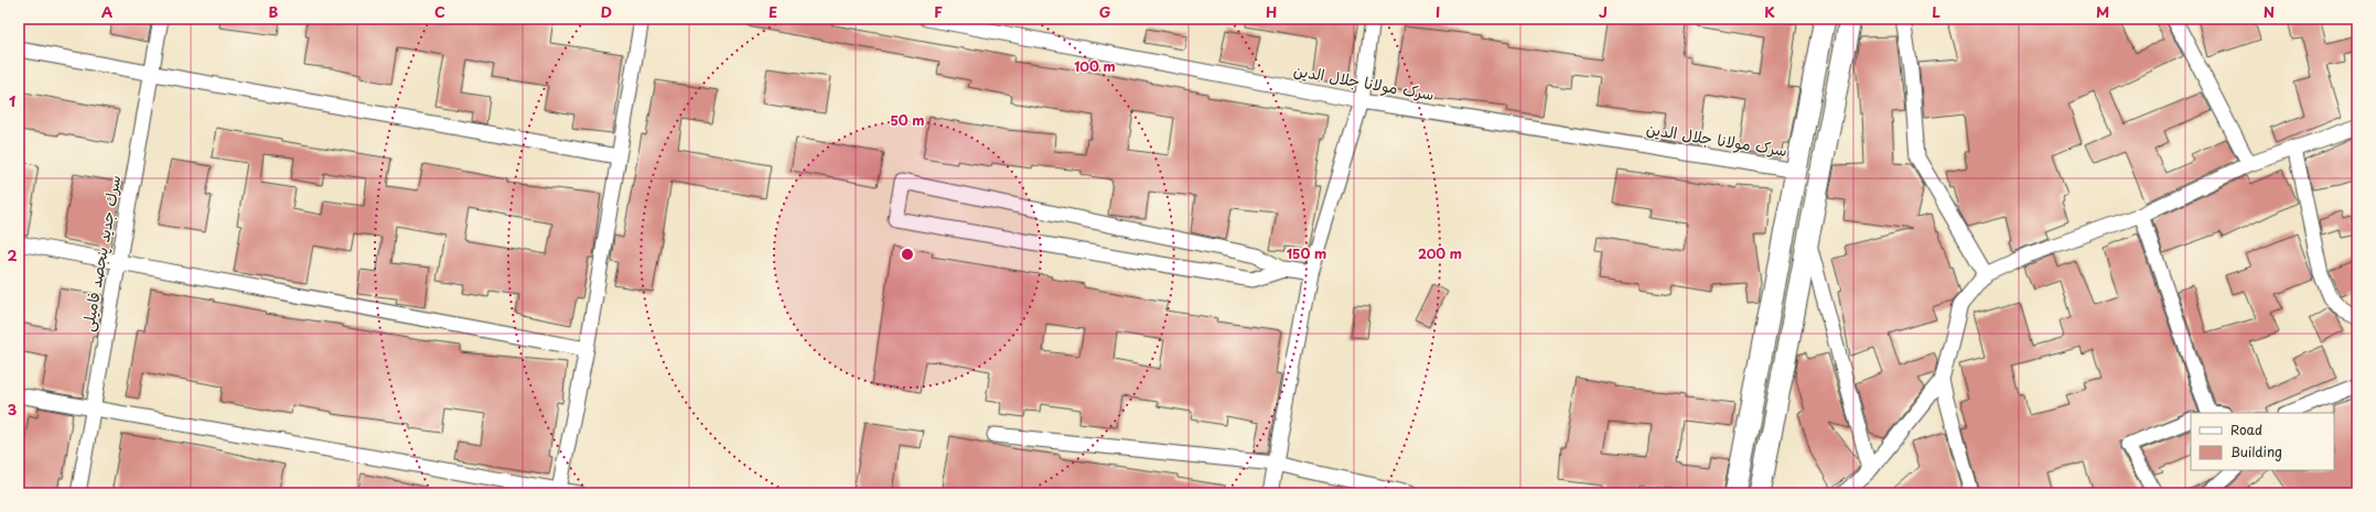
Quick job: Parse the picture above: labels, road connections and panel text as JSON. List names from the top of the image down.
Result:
{
  "streets": {
    "street": ["سرک مولانا جلال الدین", "سرك جدید پنجصد فامیلی"]
  },
  "legend": ["Road", "Building"],
  "grid": {
    "columns": [
      "A",
      "B",
      "C",
      "D",
      "E",
      "F",
      "G",
      "H",
      "I",
      "J",
      "K",
      "L",
      "M",
      "N"
    ],
    "rows": ["1", "2", "3"]
  },
  "rings": [
    "100 m",
    "50 m",
    "150 m",
    "200 m"
  ]
}
